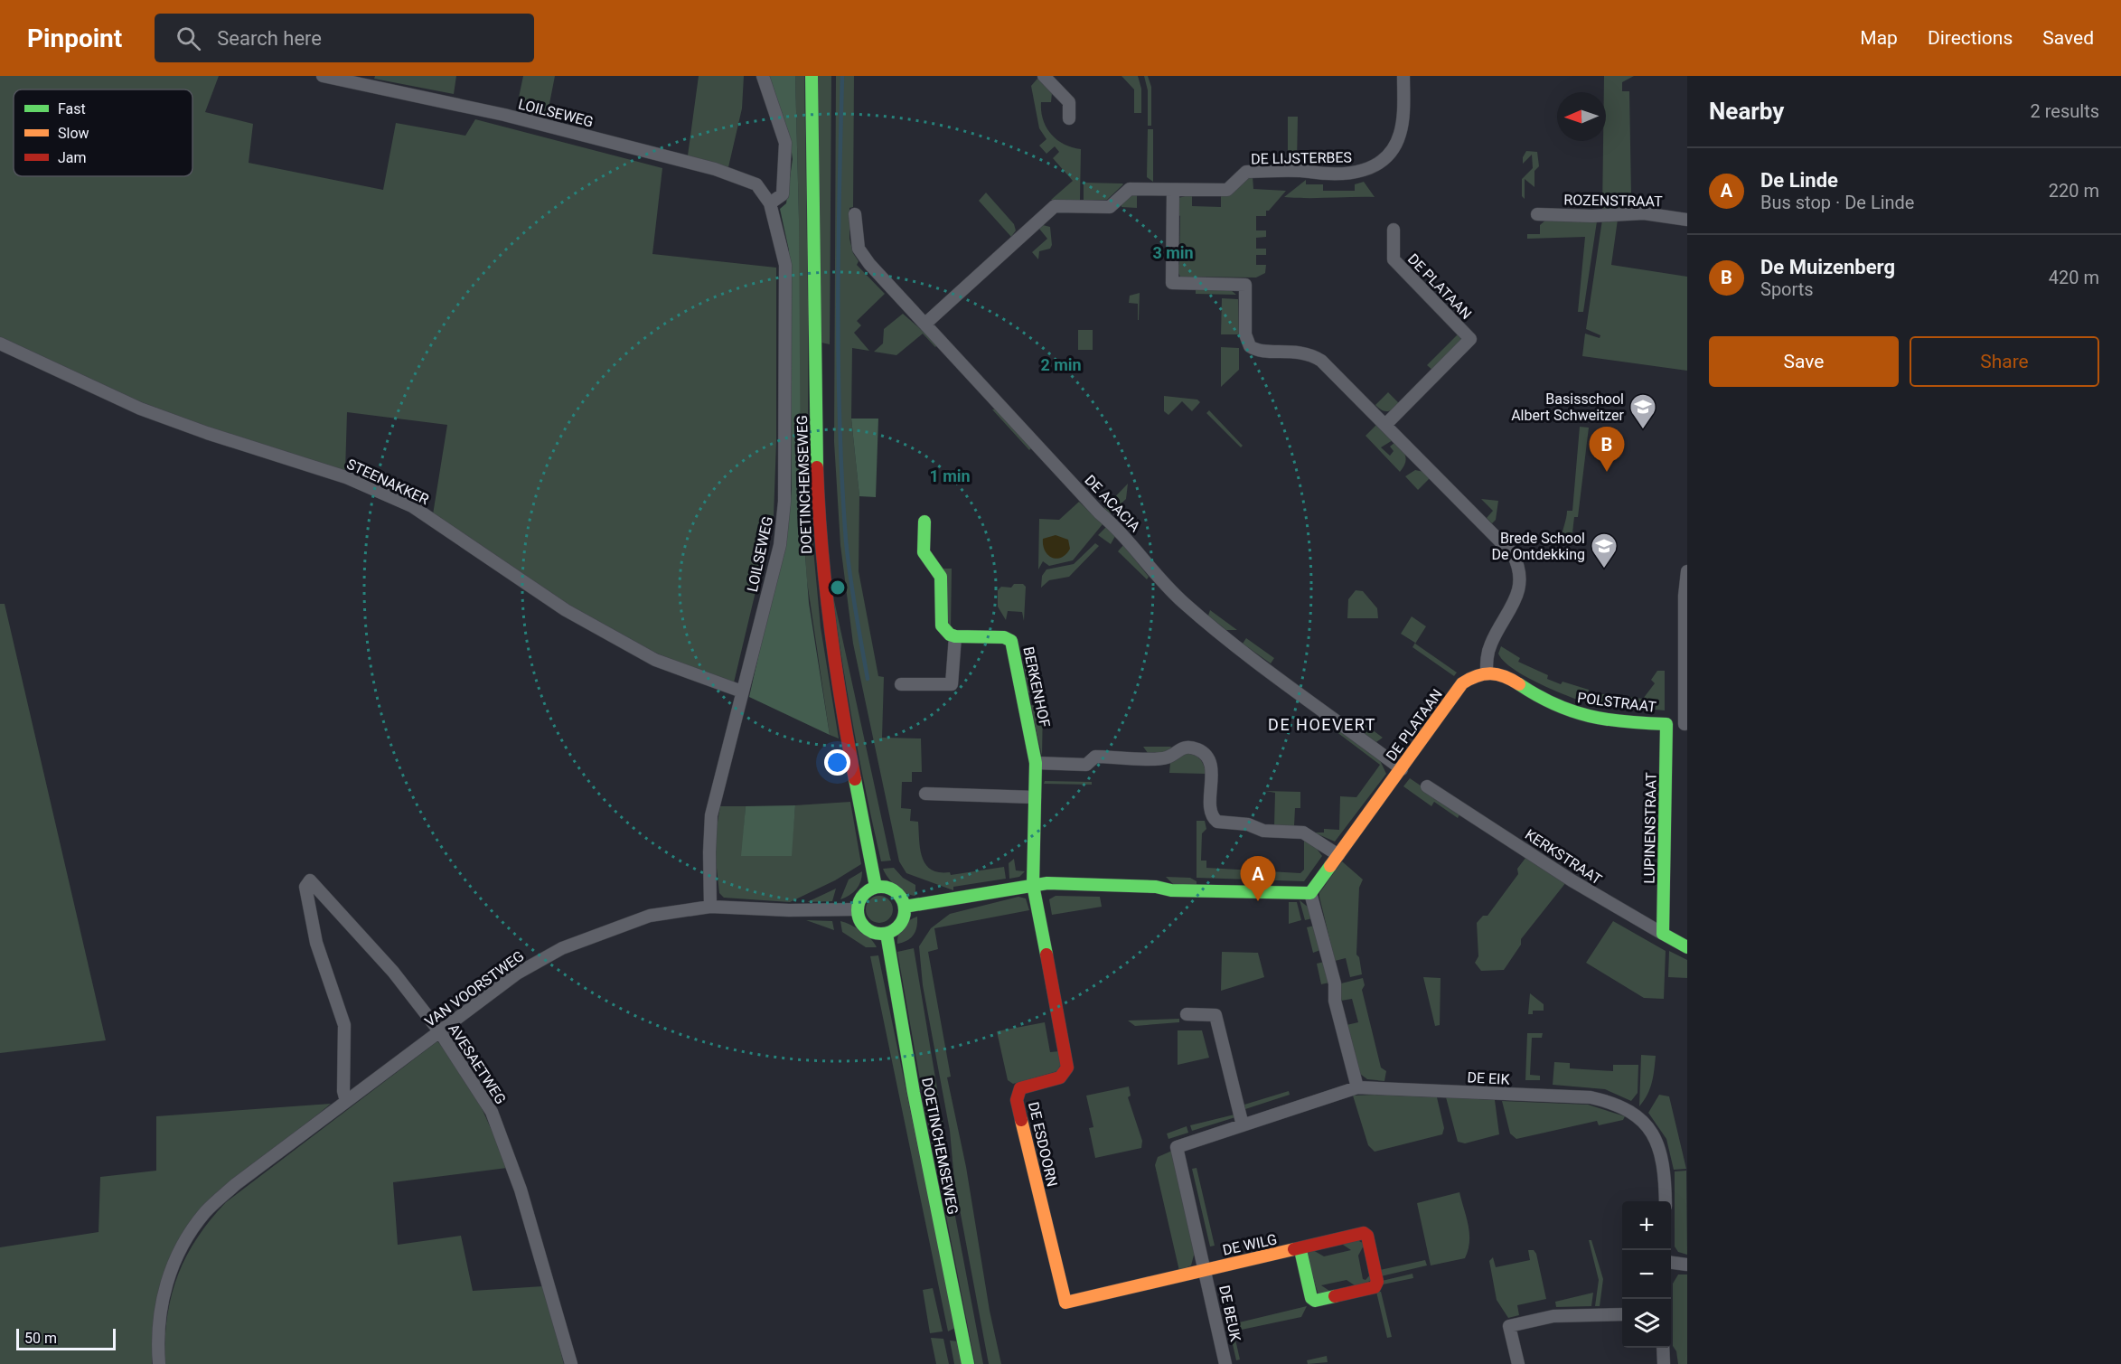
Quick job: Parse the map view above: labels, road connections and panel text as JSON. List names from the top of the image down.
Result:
{
  "streets": {
    "street": [
      "LOILSEWEG",
      "DE LIJSTERBES",
      "ROZENSTRAAT",
      "DE PLATAAN",
      "STEENAKKER",
      "DOETINCHEMSEWEG",
      "DE ACACIA",
      "BERKENHOF",
      "POLSTRAAT",
      "LUPINENSTRAAT",
      "KERKSTRAAT",
      "VAN VOORSTWEG",
      "AVESAETWEG",
      "DE EIK",
      "DE ESDOORN",
      "DE WILG",
      "DE BEUK"
    ]
  },
  "crossings": [
    ["LOILSEWEG", "STEENAKKER"],
    ["LOILSEWEG", "VAN VOORSTWEG"],
    ["DE LIJSTERBES", "DE ACACIA"],
    ["DE PLATAAN", "DE ACACIA"],
    ["DE PLATAAN", "POLSTRAAT"],
    ["DOETINCHEMSEWEG", "VAN VOORSTWEG"],
    ["BERKENHOF", "DE ESDOORN"],
    ["POLSTRAAT", "LUPINENSTRAAT"],
    ["LUPINENSTRAAT", "KERKSTRAAT"],
    ["VAN VOORSTWEG", "AVESAETWEG"],
    ["DE EIK", "DE ESDOORN"],
    ["DE EIK", "DE WILG"],
    ["DE EIK", "DE BEUK"],
    ["DE ESDOORN", "DE WILG"],
    ["DE ESDOORN", "DE BEUK"],
    ["DE WILG", "DE BEUK"]
  ],
  "districts": ["DE HOEVERT"],
  "places": {
    "school or university": ["Basisschool Albert Schweitzer", "Brede School De Ontdekking"]
  },
  "legend": ["Fast", "Slow", "Jam"],
  "scale_bar": "50 m",
  "north": "left",
  "page": {
    "header": "Pinpoint",
    "search": "Search here",
    "nav": ["Map", "Directions", "Saved"],
    "heading": ["Nearby", "2 results"],
    "list": [
      {
        "mark": "A",
        "name": "De Linde",
        "note": "Bus stop · De Linde",
        "value": "220 m"
      },
      {
        "mark": "B",
        "name": "De Muizenberg",
        "note": "Sports",
        "value": "420 m"
      }
    ],
    "buttons": ["Save", "Share"],
    "pins": ["B", "A"],
    "map_buttons": ["+", "−"],
    "scale": "50 m"
  },
  "rings": ["3 min", "2 min", "1 min"]
}
